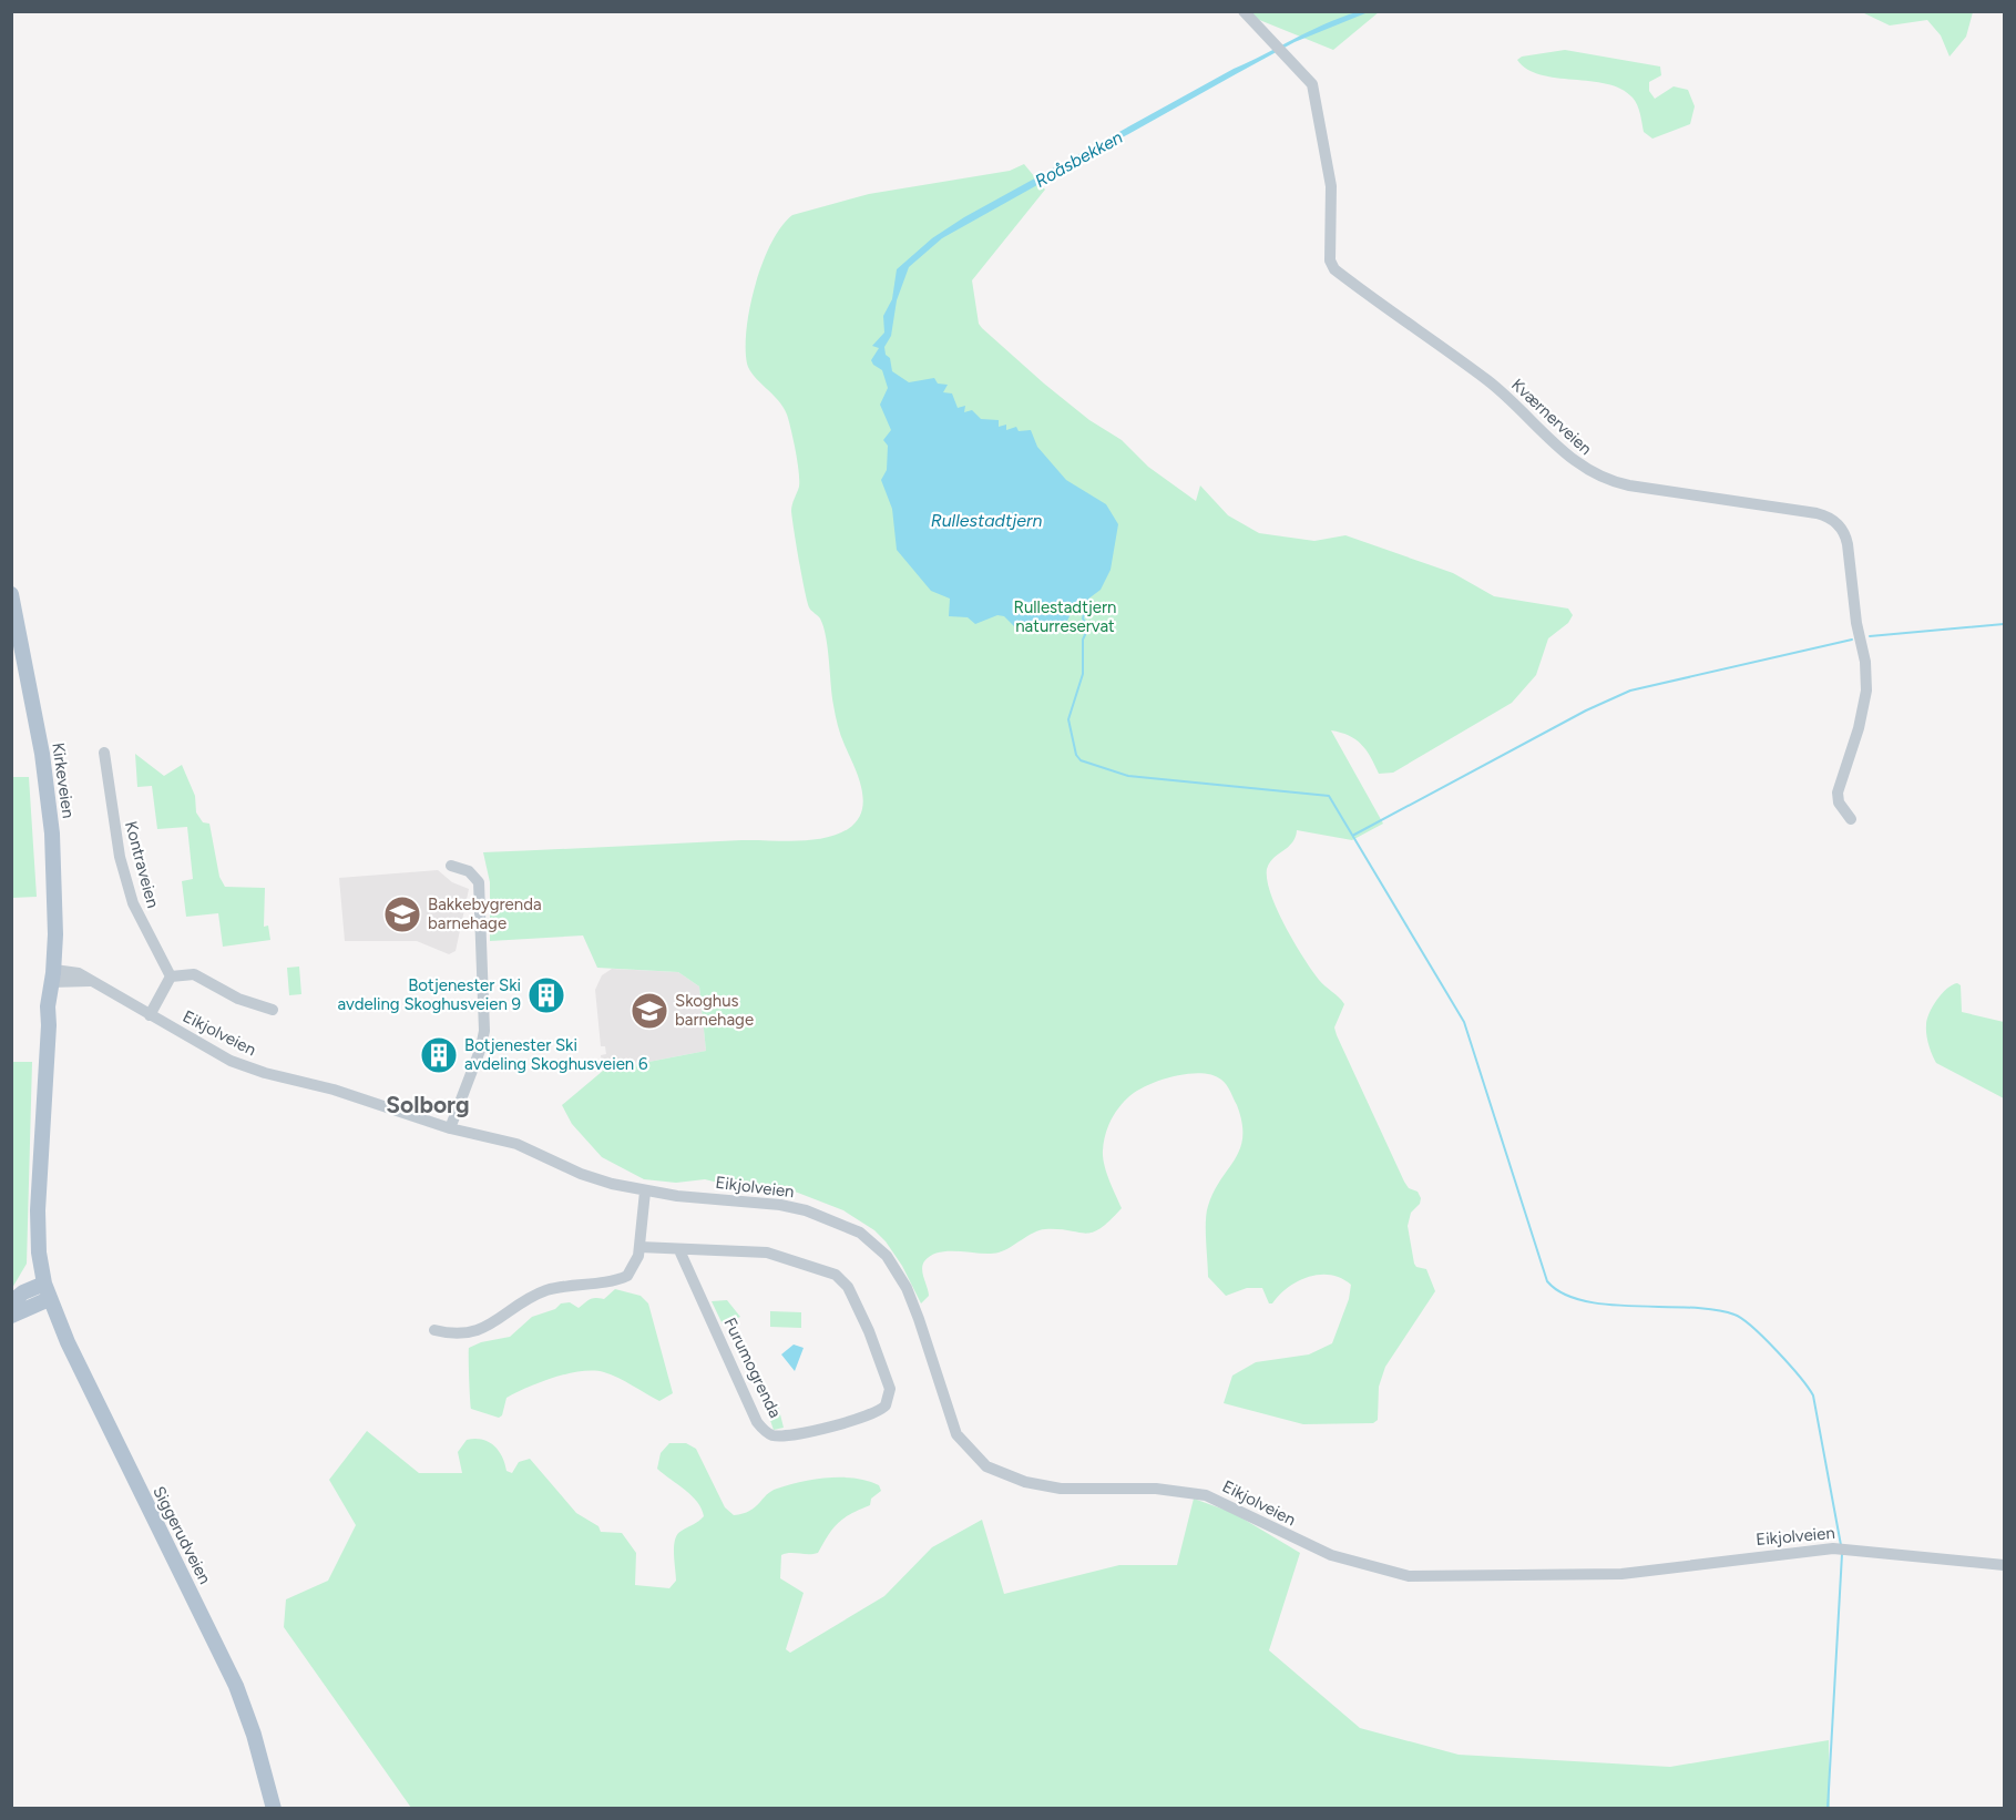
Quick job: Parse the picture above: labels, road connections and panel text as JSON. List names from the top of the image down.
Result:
{
  "streets": {
    "main road": ["Kirkeveien", "Siggerudveien"],
    "street": [
      "Kværnerveien",
      "Kontraveien",
      "Eikjolveien",
      "Furumogrenda"
    ]
  },
  "crossings": [
    ["Kirkeveien", "Eikjolveien"],
    ["Kirkeveien", "Siggerudveien"]
  ],
  "districts": ["Solborg"],
  "water": ["Roåsbekken", "Rullestadtjern"],
  "parks": ["Rullestadtjern naturreservat"],
  "places": {
    "school or university": ["Bakkebygrenda barnehage", "Skoghus barnehage"],
    "building": ["Botjenester Ski avdeling Skoghusveien 9", "Botjenester Ski avdeling Skoghusveien 6"]
  }
}
